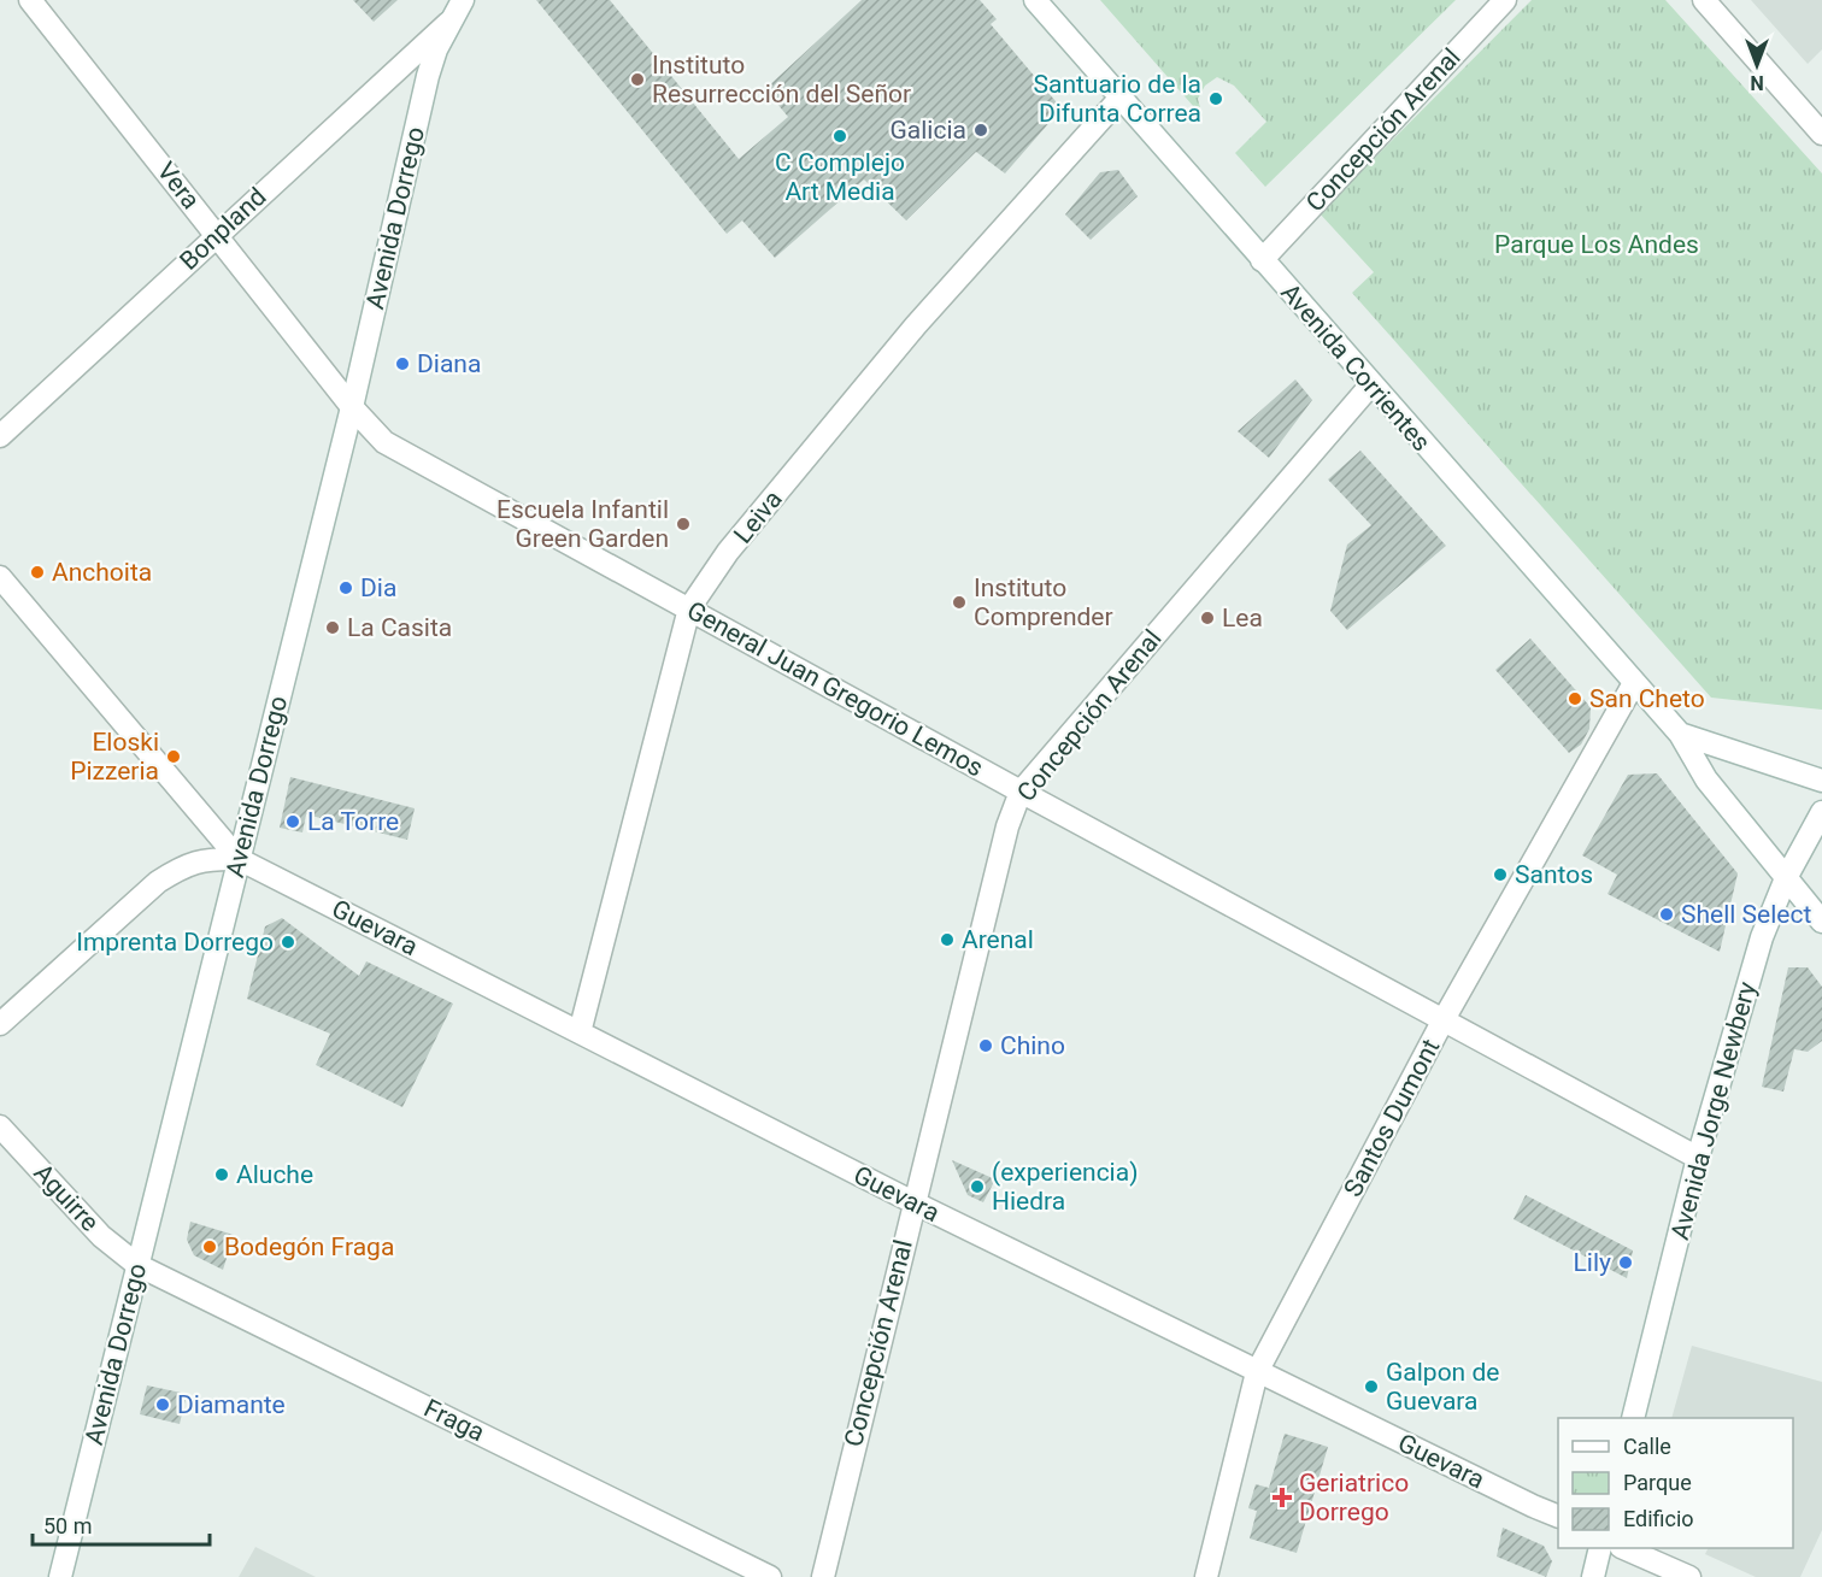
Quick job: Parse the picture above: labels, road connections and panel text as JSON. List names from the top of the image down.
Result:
{
  "streets": {
    "street": [
      "Concepción Arenal",
      "Vera",
      "Avenida Dorrego",
      "Bonpland",
      "Avenida Corrientes",
      "Leiva",
      "General Juan Gregorio Lemos",
      "Guevara",
      "Avenida Jorge Newbery",
      "Santos Dumont",
      "Aguirre",
      "Fraga"
    ]
  },
  "crossings": [
    ["Concepción Arenal", "Avenida Corrientes"],
    ["Concepción Arenal", "General Juan Gregorio Lemos"],
    ["Concepción Arenal", "Guevara"],
    ["Vera", "Avenida Dorrego"],
    ["Vera", "Bonpland"],
    ["Vera", "General Juan Gregorio Lemos"],
    ["Avenida Dorrego", "Bonpland"],
    ["Avenida Dorrego", "General Juan Gregorio Lemos"],
    ["Avenida Dorrego", "Guevara"],
    ["Avenida Dorrego", "Aguirre"],
    ["Avenida Dorrego", "Fraga"],
    ["Avenida Corrientes", "Leiva"],
    ["Avenida Corrientes", "Avenida Jorge Newbery"],
    ["Avenida Corrientes", "Santos Dumont"],
    ["Leiva", "General Juan Gregorio Lemos"],
    ["Leiva", "Guevara"],
    ["General Juan Gregorio Lemos", "Avenida Jorge Newbery"],
    ["General Juan Gregorio Lemos", "Santos Dumont"],
    ["Guevara", "Santos Dumont"],
    ["Aguirre", "Fraga"]
  ],
  "parks": ["Parque Los Andes"],
  "places": {
    "other": [
      "Instituto Resurrección del Señor",
      "Santuario de la Difunta Correa",
      "Galicia",
      "C Complejo Art Media",
      "Diana",
      "Escuela Infantil Green Garden",
      "Anchoita",
      "Dia",
      "Instituto Comprender",
      "Lea",
      "La Casita",
      "San Cheto",
      "Eloski Pizzeria",
      "La Torre",
      "Santos",
      "Shell Select",
      "Arenal",
      "Imprenta Dorrego",
      "Chino",
      "Aluche",
      "(experiencia) Hiedra",
      "Bodegón Fraga",
      "Lily",
      "Galpon de Guevara",
      "Diamante"
    ],
    "health": ["Geriatrico Dorrego"]
  },
  "legend": ["Calle", "Parque", "Edificio"],
  "scale_bar": "50 m",
  "north": "bottom"
}
